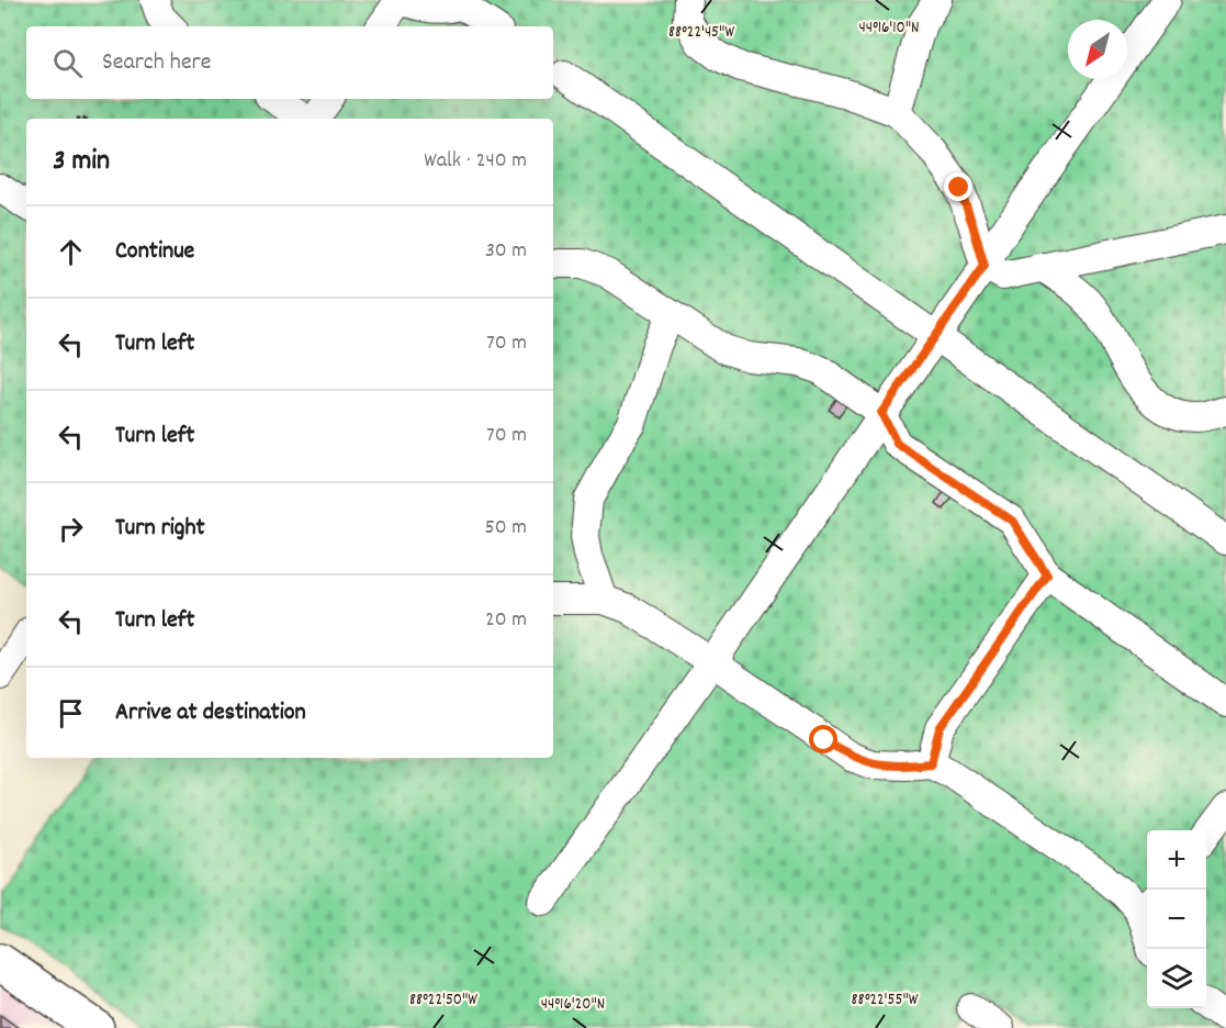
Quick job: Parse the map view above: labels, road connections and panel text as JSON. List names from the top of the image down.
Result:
{
  "north": "bottom left",
  "page": {
    "search": "Search here",
    "heading": ["3 min", "Walk · 240 m"],
    "list": [
      ["Continue", "30 m"],
      ["Turn left", "70 m"],
      ["Turn left", "70 m"],
      ["Turn right", "50 m"],
      ["Turn left", "20 m"],
      "Arrive at destination"
    ],
    "map_buttons": ["+", "−"]
  },
  "coordinates": [
    "44°16'10\"N",
    "88°22'45\"W",
    "88°22'50\"W",
    "88°22'55\"W",
    "44°16'20\"N"
  ]
}
